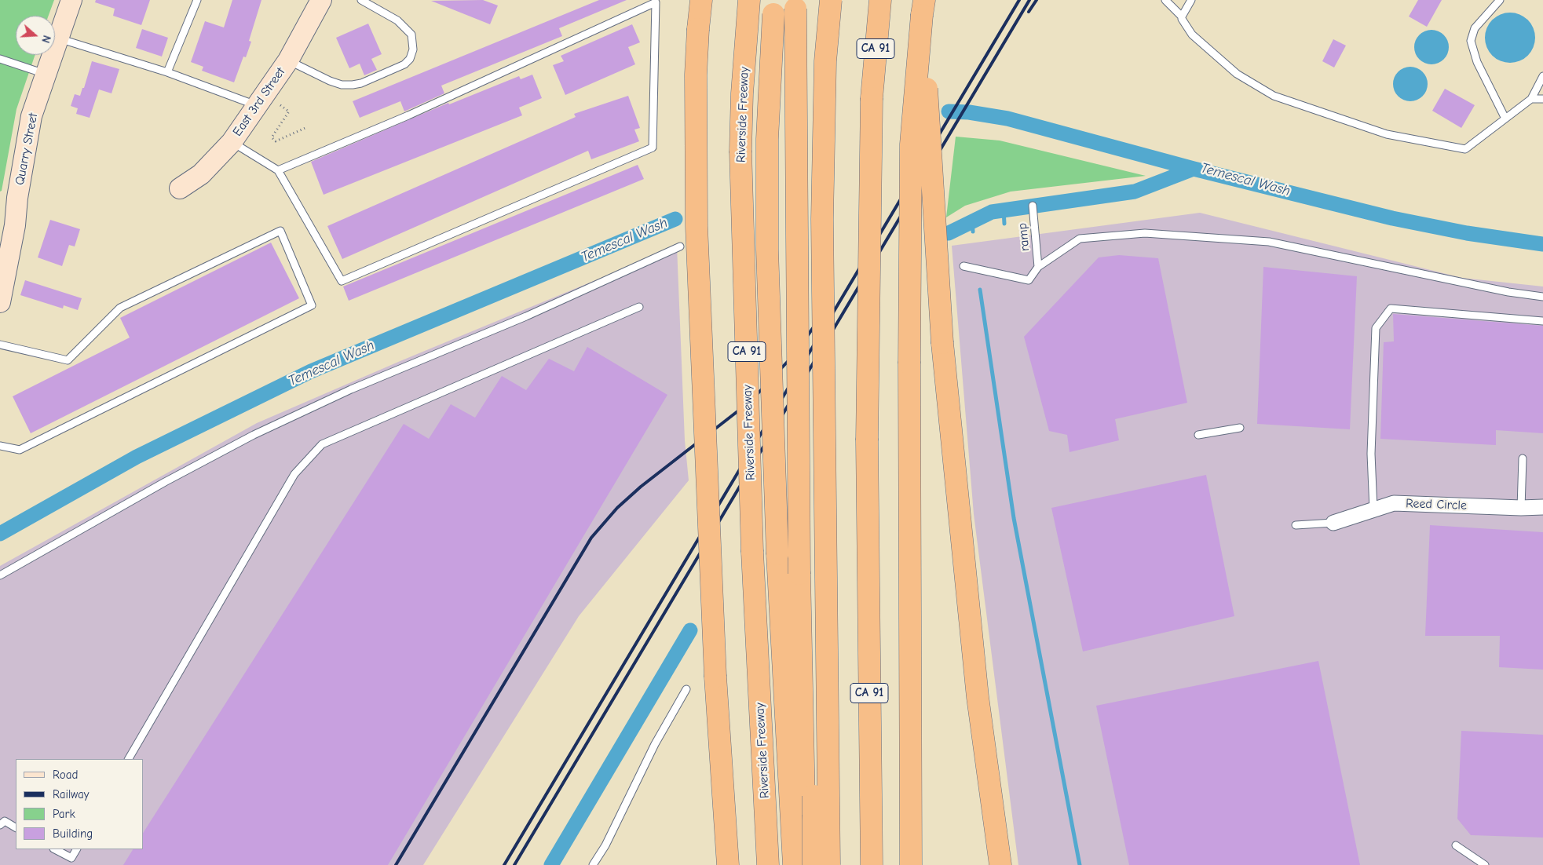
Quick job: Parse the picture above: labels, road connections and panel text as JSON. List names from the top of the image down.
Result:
{
  "streets": {
    "highway": ["CA 91", "Riverside Freeway"],
    "street": ["East 3rd Street", "Quarry Street", "Reed Circle"],
    "lane": ["ramp"]
  },
  "water": ["Temescal Wash"],
  "legend": [
    "Road",
    "Railway",
    "Park",
    "Building"
  ],
  "north": "right"
}
